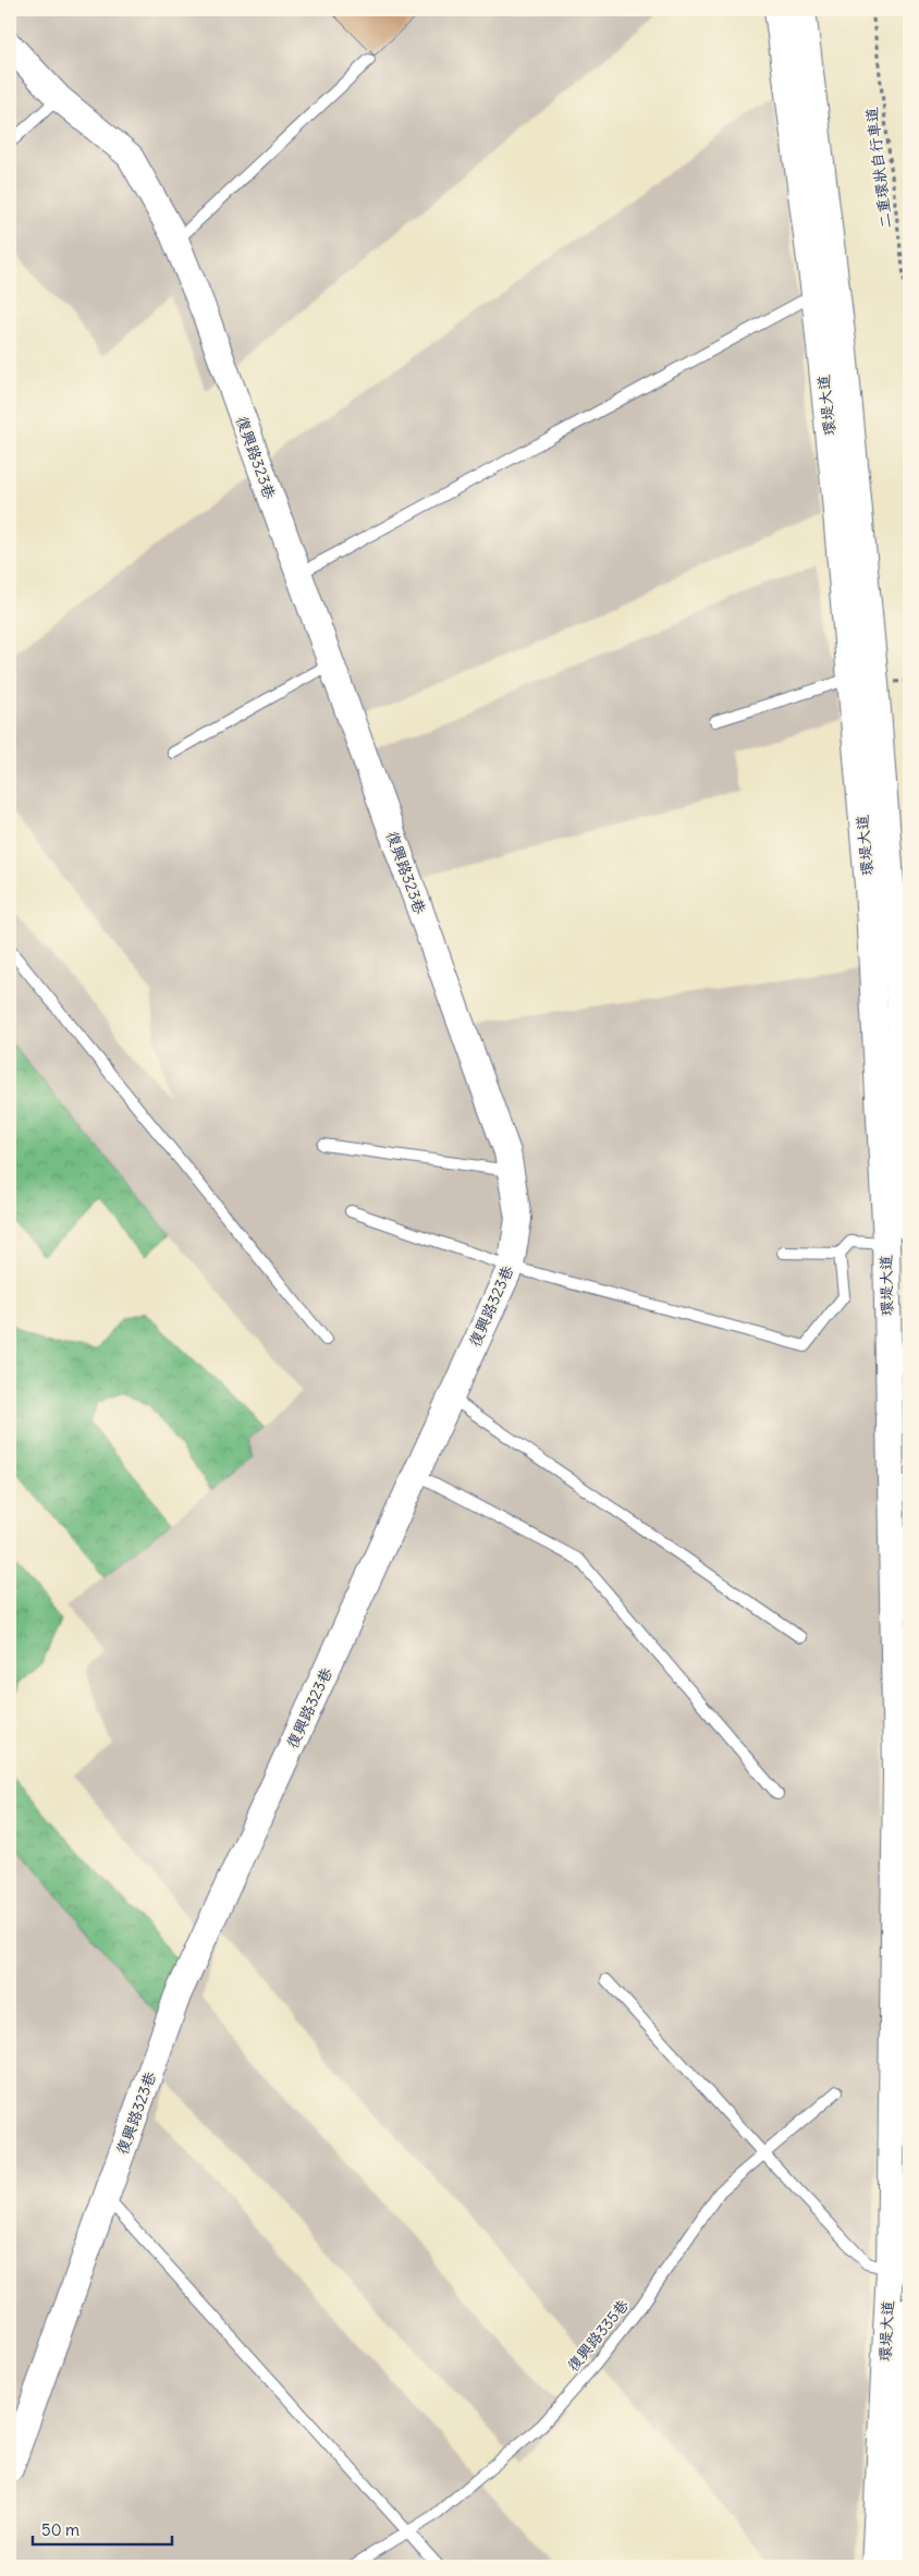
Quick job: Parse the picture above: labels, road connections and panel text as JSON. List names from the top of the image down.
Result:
{
  "streets": {
    "street": ["環堤大道", "復興路323巷"],
    "lane": ["復興路335巷"],
    "path": ["二重環狀自行車道"]
  },
  "scale_bar": "50 m"
}
